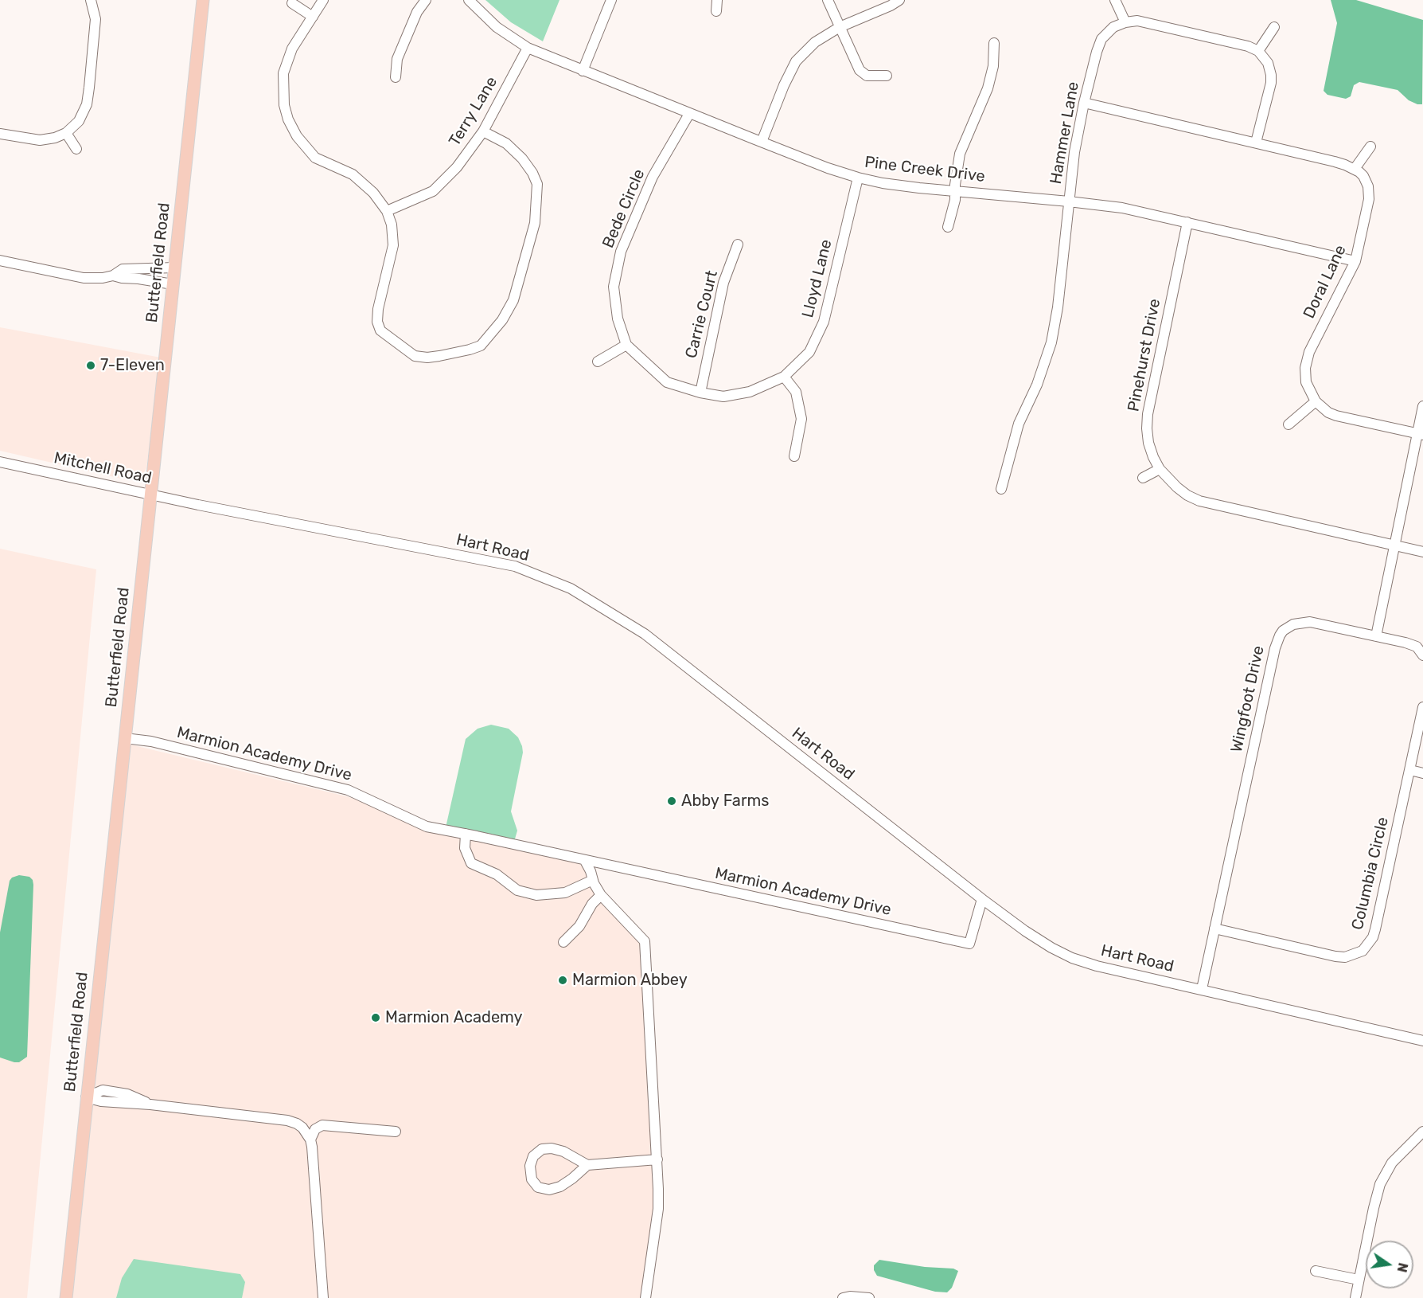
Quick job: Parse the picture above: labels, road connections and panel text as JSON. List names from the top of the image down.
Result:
{
  "streets": {
    "main road": ["Butterfield Road"],
    "street": [
      "Terry Lane",
      "Hammer Lane",
      "Pine Creek Drive",
      "Bede Circle",
      "Lloyd Lane",
      "Doral Lane",
      "Carrie Court",
      "Pinehurst Drive",
      "Mitchell Road",
      "Hart Road",
      "Wingfoot Drive",
      "Marmion Academy Drive",
      "Columbia Circle"
    ]
  },
  "crossings": [
    ["Terry Lane", "Pine Creek Drive"],
    ["Hammer Lane", "Pine Creek Drive"],
    ["Pine Creek Drive", "Bede Circle"],
    ["Pine Creek Drive", "Lloyd Lane"],
    ["Pine Creek Drive", "Doral Lane"],
    ["Pine Creek Drive", "Pinehurst Drive"],
    ["Bede Circle", "Lloyd Lane"],
    ["Bede Circle", "Carrie Court"],
    ["Butterfield Road", "Mitchell Road"],
    ["Butterfield Road", "Marmion Academy Drive"],
    ["Mitchell Road", "Hart Road"],
    ["Hart Road", "Wingfoot Drive"],
    ["Hart Road", "Marmion Academy Drive"],
    ["Wingfoot Drive", "Columbia Circle"]
  ],
  "places": [
    "7-Eleven",
    "Abby Farms",
    "Marmion Abbey",
    "Marmion Academy"
  ],
  "north": "right"
}
